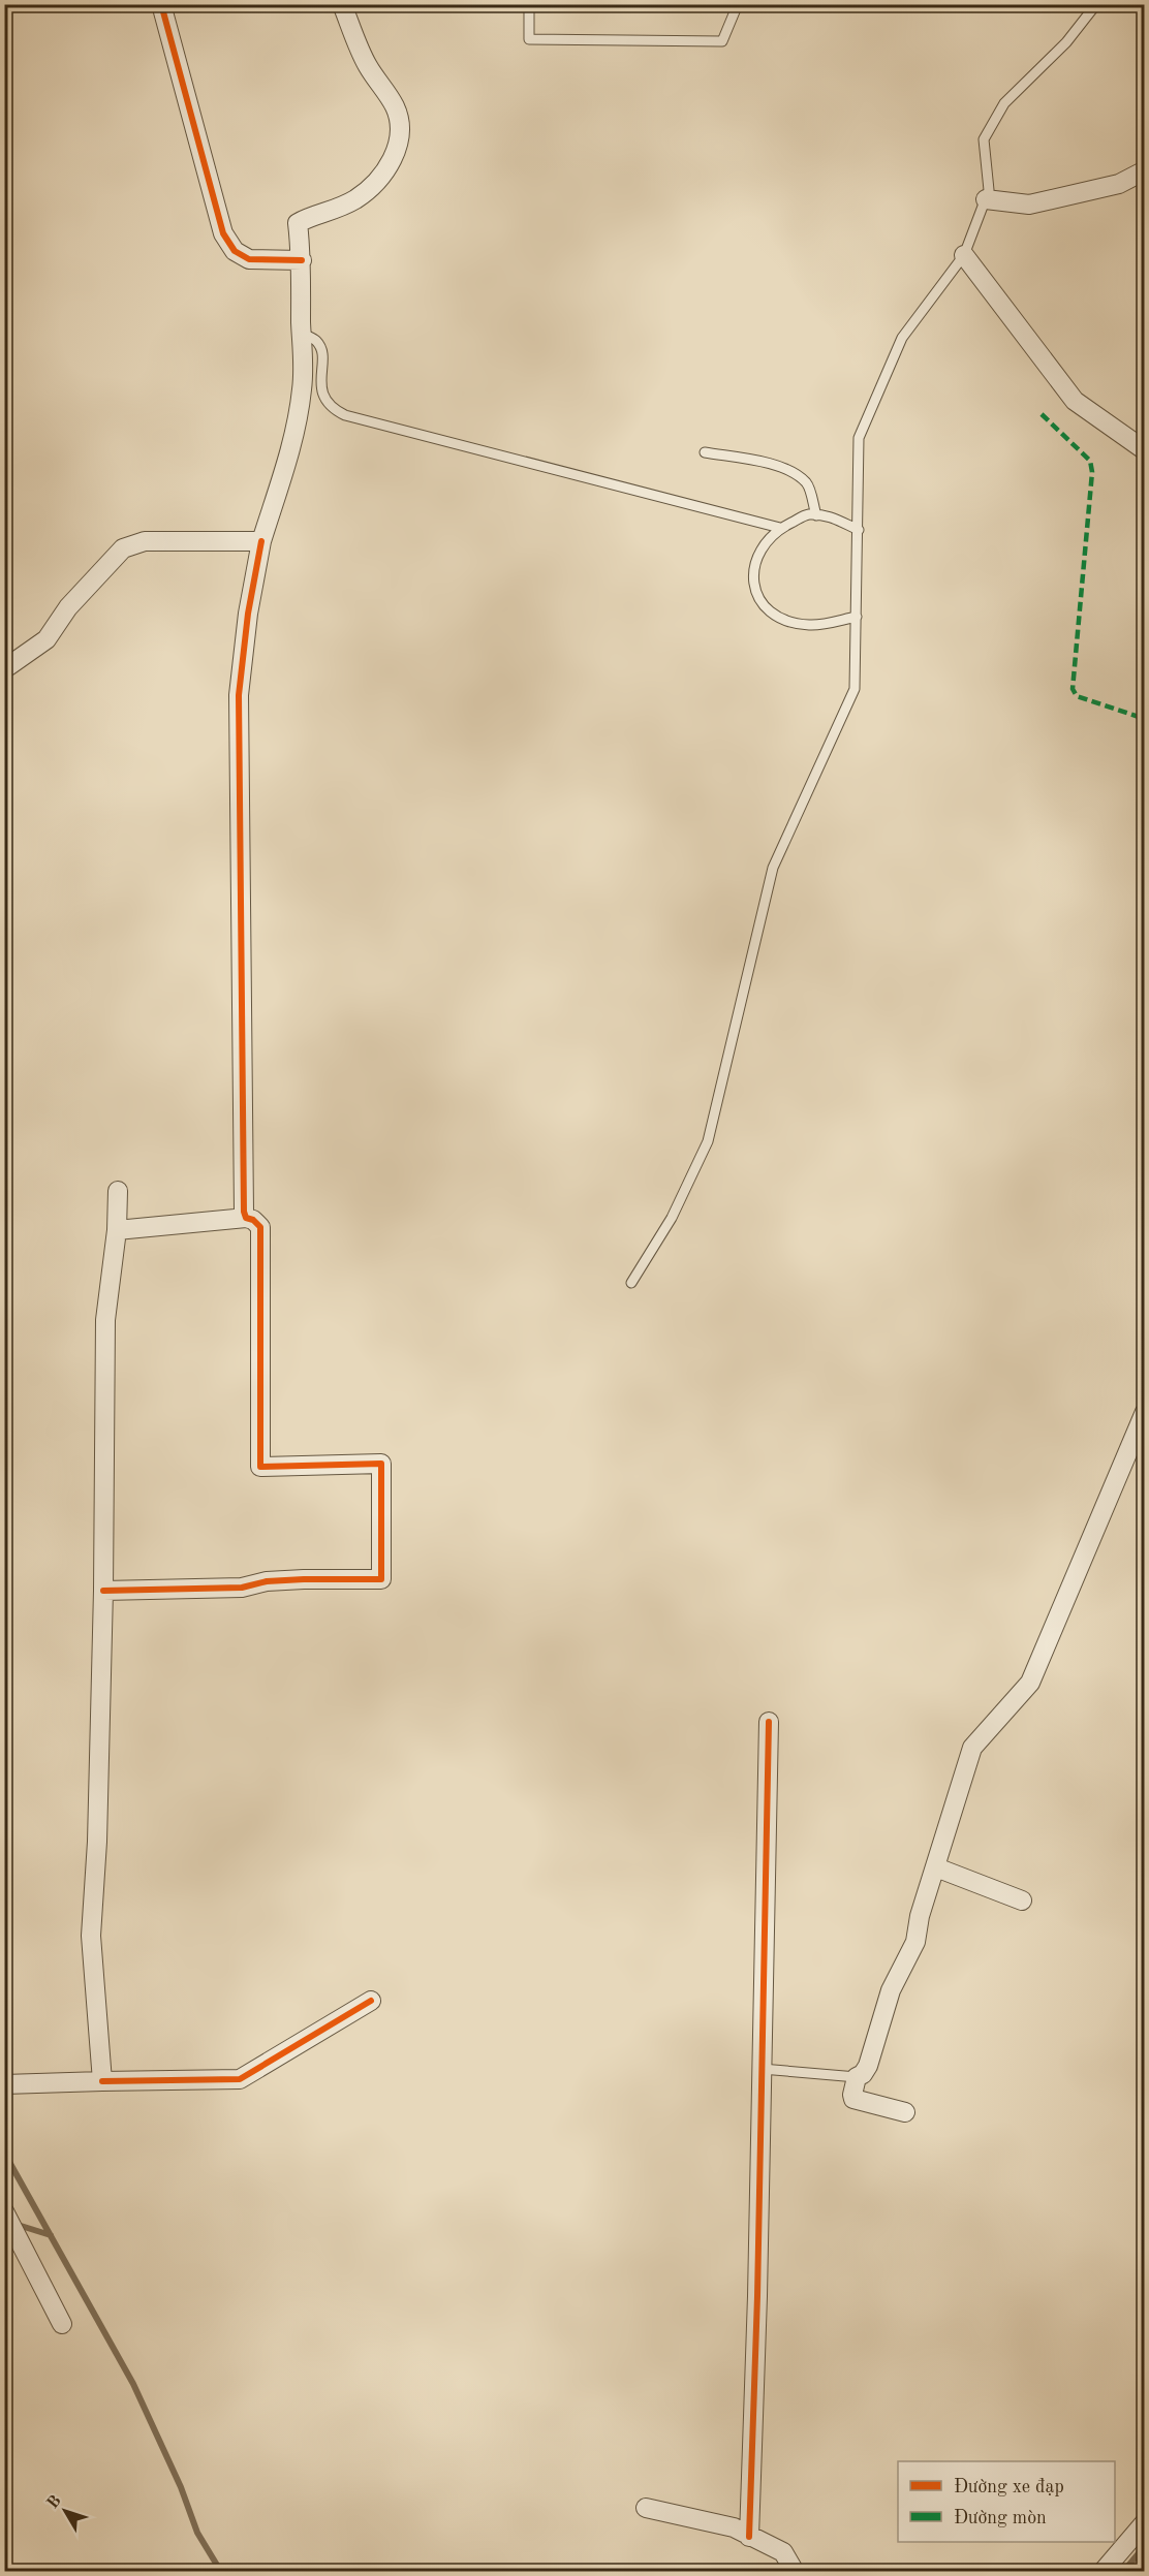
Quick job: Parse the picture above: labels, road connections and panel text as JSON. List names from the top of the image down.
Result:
{
  "legend": ["Đường xe đạp", "Đường mòn"],
  "north": "top left"
}
